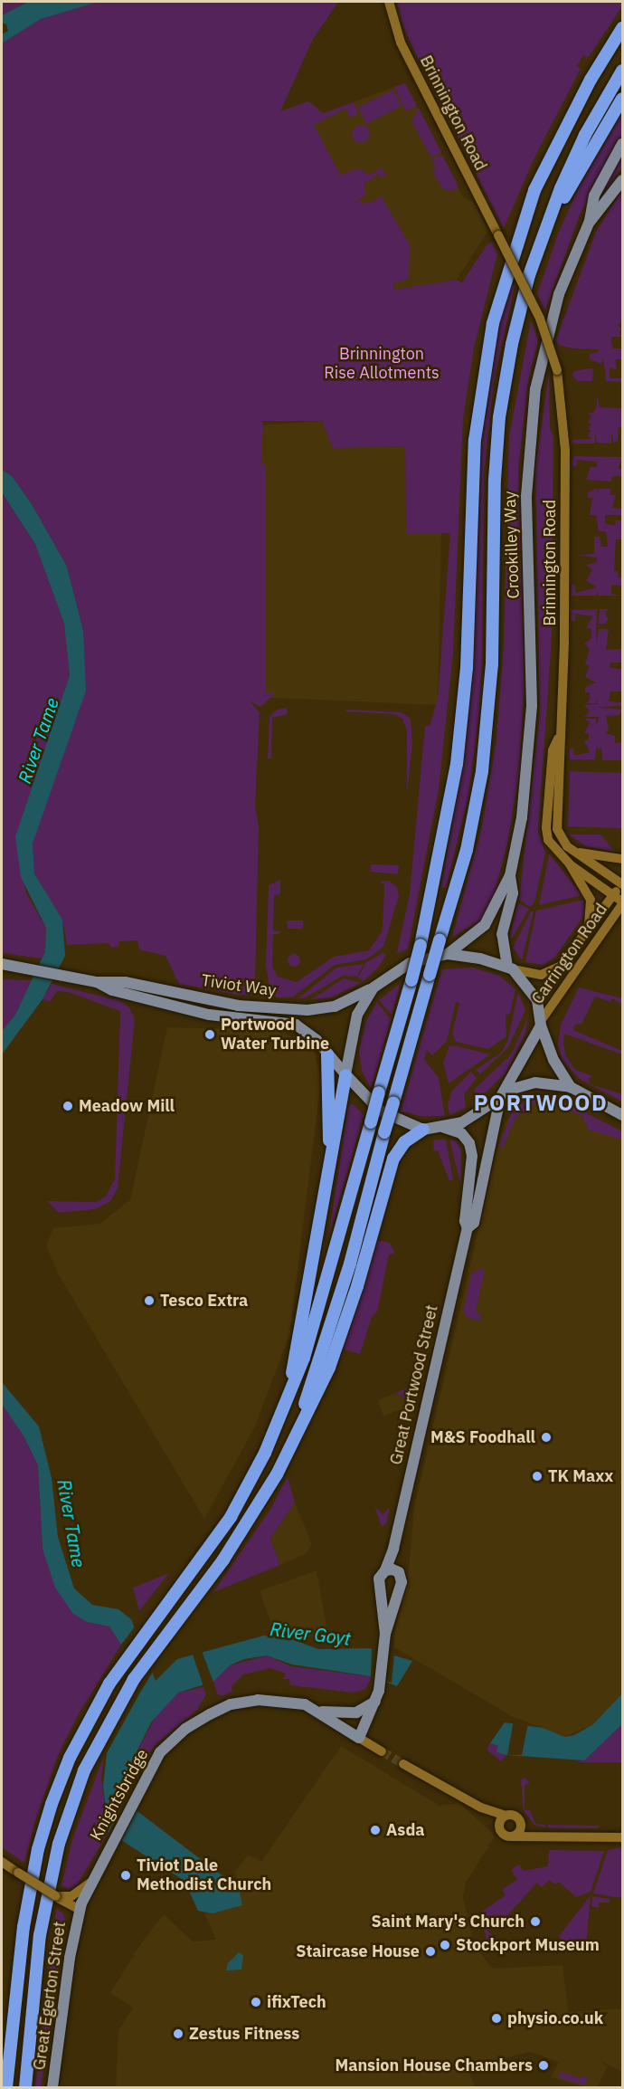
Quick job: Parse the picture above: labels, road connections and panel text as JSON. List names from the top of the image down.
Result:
{
  "streets": {
    "main road": [
      "Crookilley Way",
      "Tiviot Way",
      "Great Portwood Street",
      "Knightsbridge",
      "Great Egerton Street"
    ],
    "street": ["Brinnington Road", "Carrington Road"]
  },
  "crossings": [
    ["Brinnington Road", "Carrington Road"],
    ["Crookilley Way", "Carrington Road"],
    ["Crookilley Way", "Tiviot Way"],
    ["Crookilley Way", "Great Portwood Street"],
    ["Carrington Road", "Tiviot Way"],
    ["Carrington Road", "Great Portwood Street"],
    ["Tiviot Way", "Great Portwood Street"],
    ["Knightsbridge", "Great Egerton Street"]
  ],
  "districts": ["PORTWOOD"],
  "water": ["River Tame", "River Goyt"],
  "parks": ["Brinnington Rise Allotments"],
  "places": [
    "Portwood Water Turbine",
    "Meadow Mill",
    "Tesco Extra",
    "M&S Foodhall",
    "TK Maxx",
    "Asda",
    "Tiviot Dale Methodist Church",
    "Saint Mary's Church",
    "Stockport Museum",
    "Staircase House",
    "ifixTech",
    "physio.co.uk",
    "Zestus Fitness",
    "Mansion House Chambers"
  ]
}
